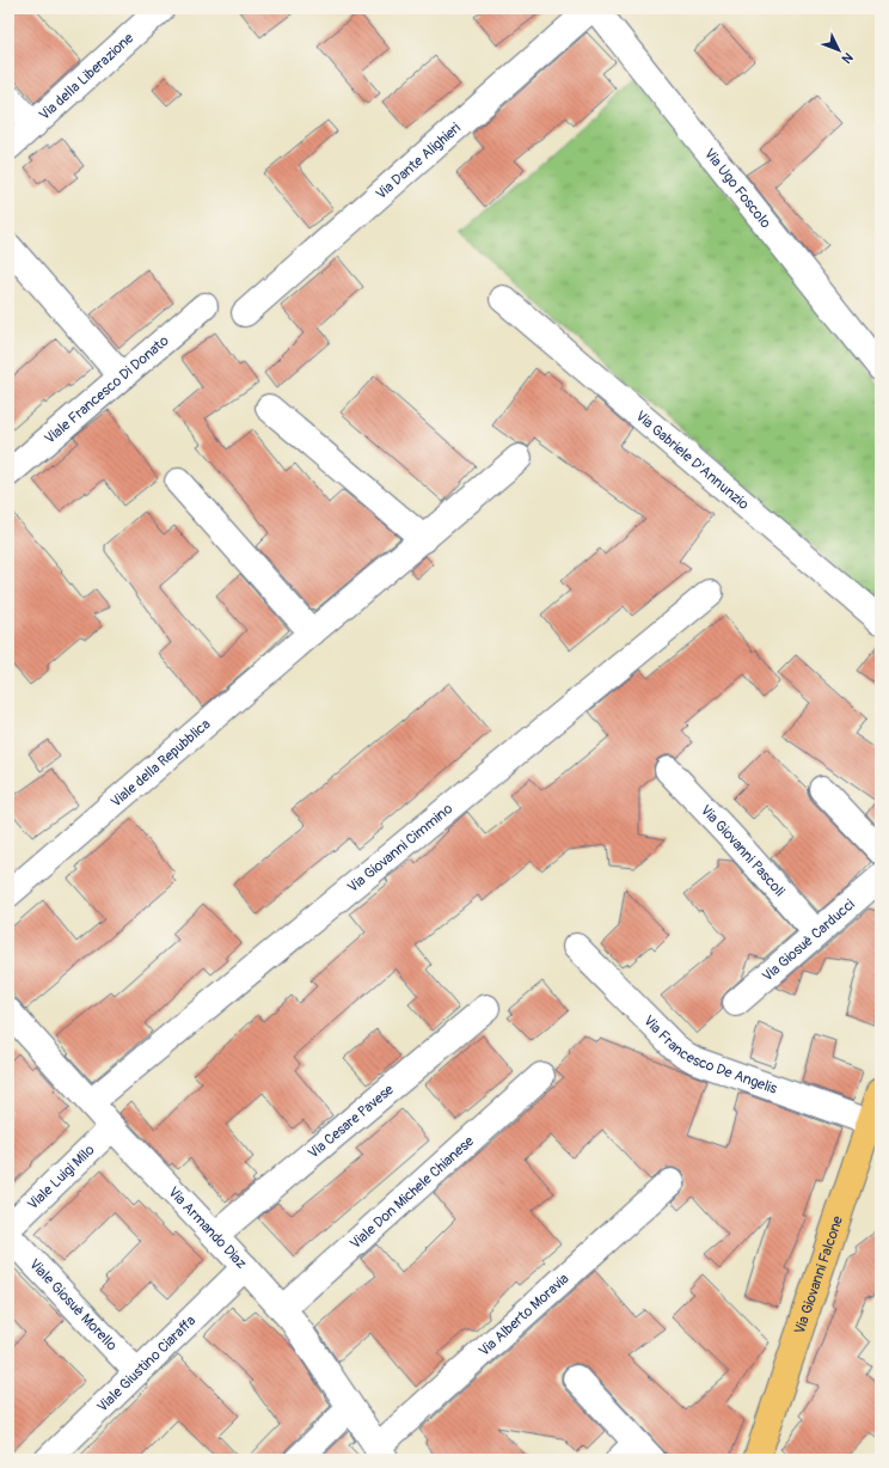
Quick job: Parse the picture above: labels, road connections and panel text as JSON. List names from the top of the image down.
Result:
{
  "streets": {
    "main road": ["Via Giovanni Falcone"],
    "street": [
      "Via della Liberazione",
      "Via Dante Alighieri",
      "Via Ugo Foscolo",
      "Viale Francesco Di Donato",
      "Via Gabriele D'Annunzio",
      "Viale della Repubblica",
      "Via Giovanni Cimmino",
      "Via Giovanni Pascoli",
      "Via Giosuè Carducci",
      "Via Francesco De Angelis",
      "Via Cesare Pavese",
      "Viale Luigi Milo",
      "Viale Don Michele Chianese",
      "Via Armando Diaz",
      "Viale Giosuè Morello",
      "Via Alberto Moravia",
      "Viale Giustino Ciaraffa"
    ]
  },
  "crossings": [
    ["Via Dante Alighieri", "Via Ugo Foscolo"],
    ["Via Giovanni Cimmino", "Via Armando Diaz"],
    ["Via Giovanni Pascoli", "Via Giosuè Carducci"],
    ["Via Francesco De Angelis", "Via Giovanni Falcone"],
    ["Via Cesare Pavese", "Via Armando Diaz"],
    ["Viale Luigi Milo", "Via Armando Diaz"],
    ["Viale Don Michele Chianese", "Via Armando Diaz"],
    ["Via Armando Diaz", "Via Alberto Moravia"],
    ["Via Armando Diaz", "Viale Giustino Ciaraffa"],
    ["Viale Giosuè Morello", "Viale Giustino Ciaraffa"]
  ],
  "north": "bottom right"
}
